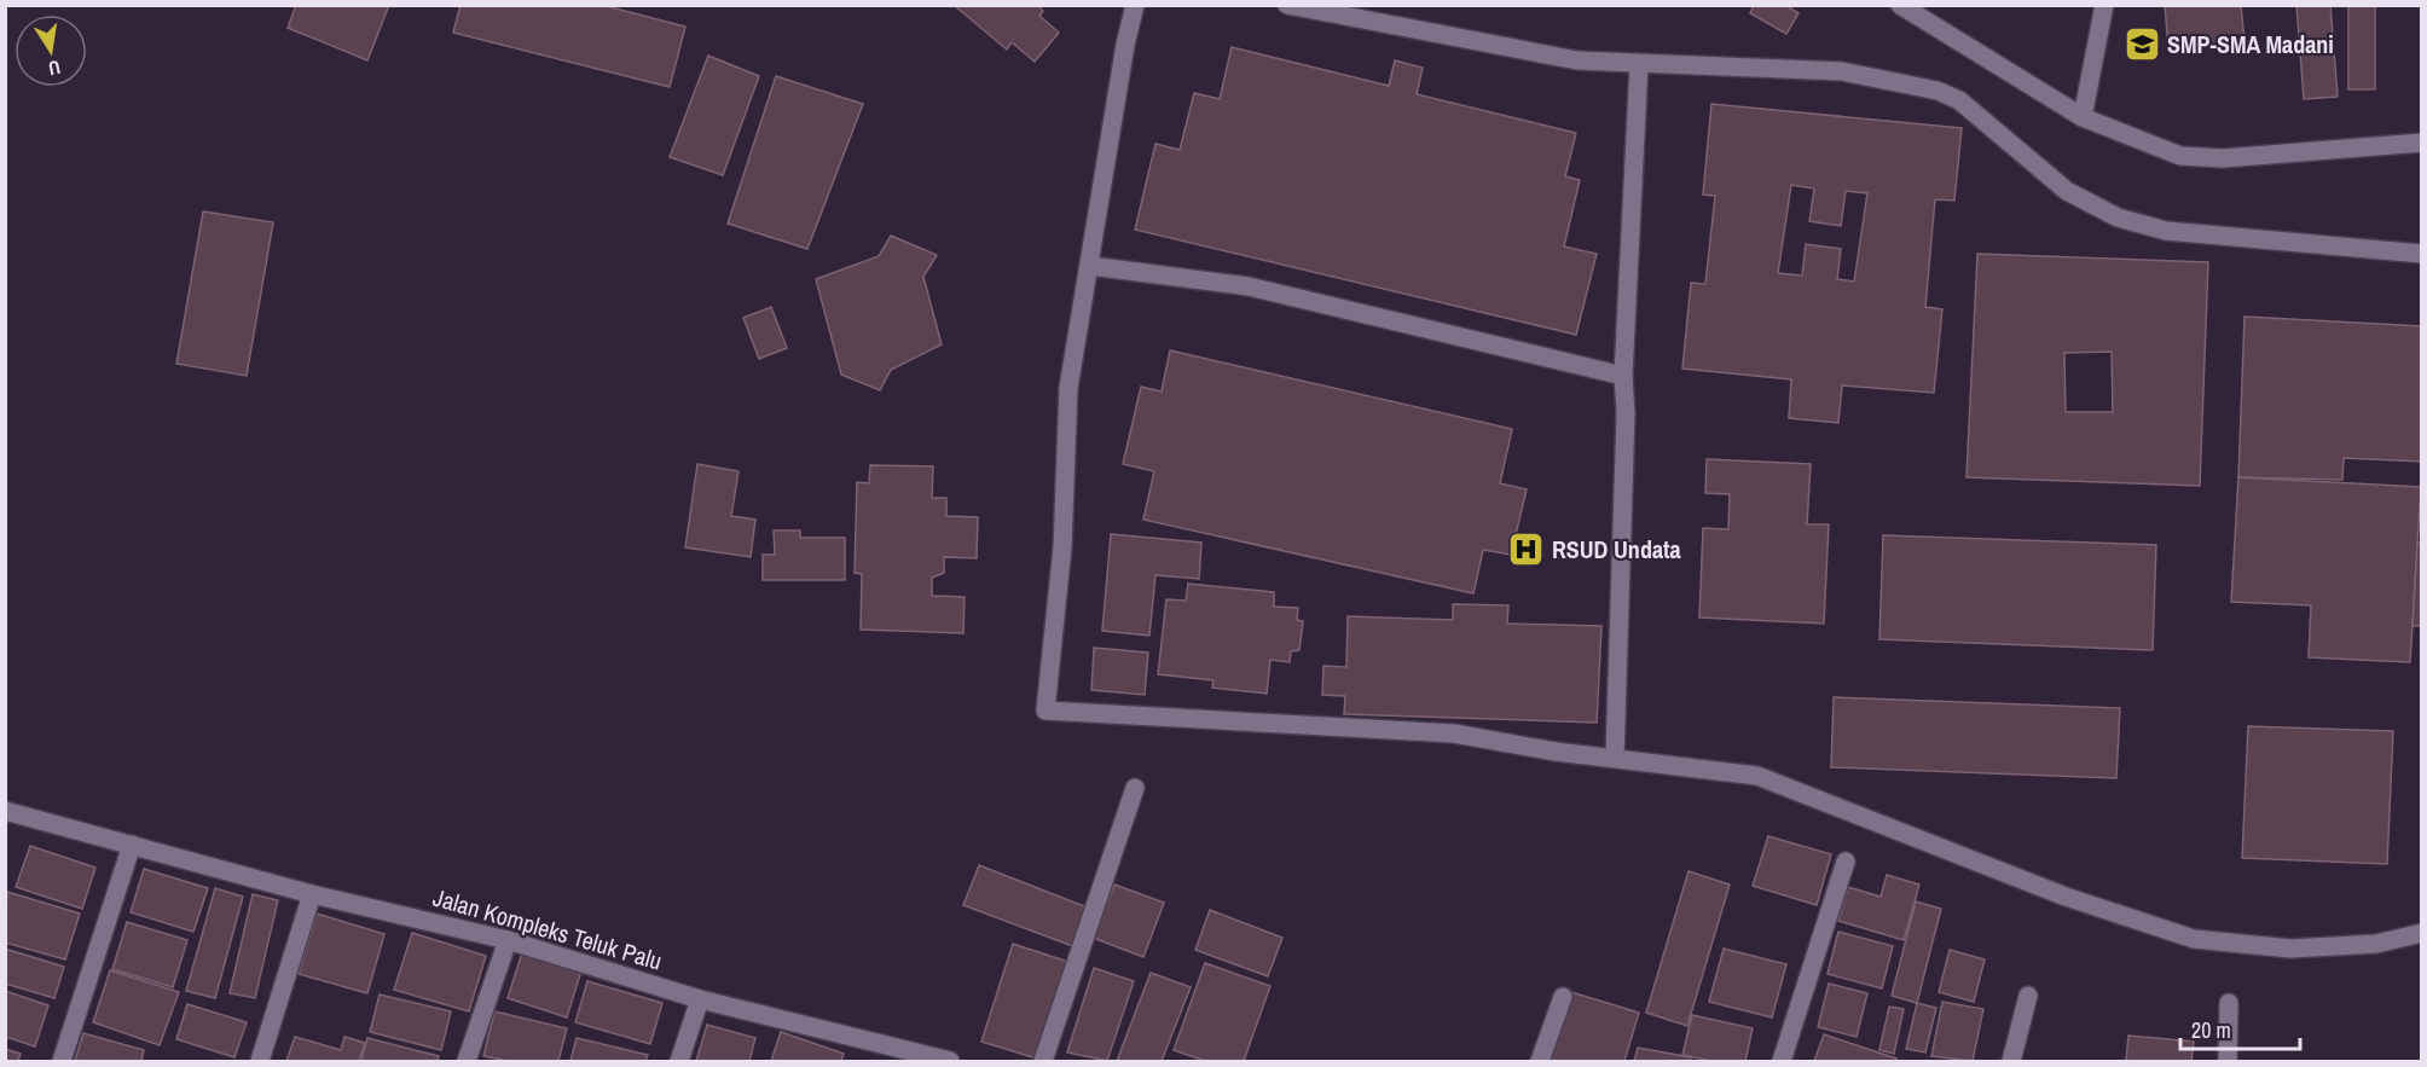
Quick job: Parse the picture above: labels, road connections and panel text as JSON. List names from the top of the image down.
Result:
{
  "streets": {
    "street": ["Jalan Kompleks Teluk Palu"]
  },
  "places": {
    "school or university": ["SMP-SMA Madani"],
    "hospital": ["RSUD Undata"]
  },
  "scale_bar": "20 m",
  "north": "bottom"
}
